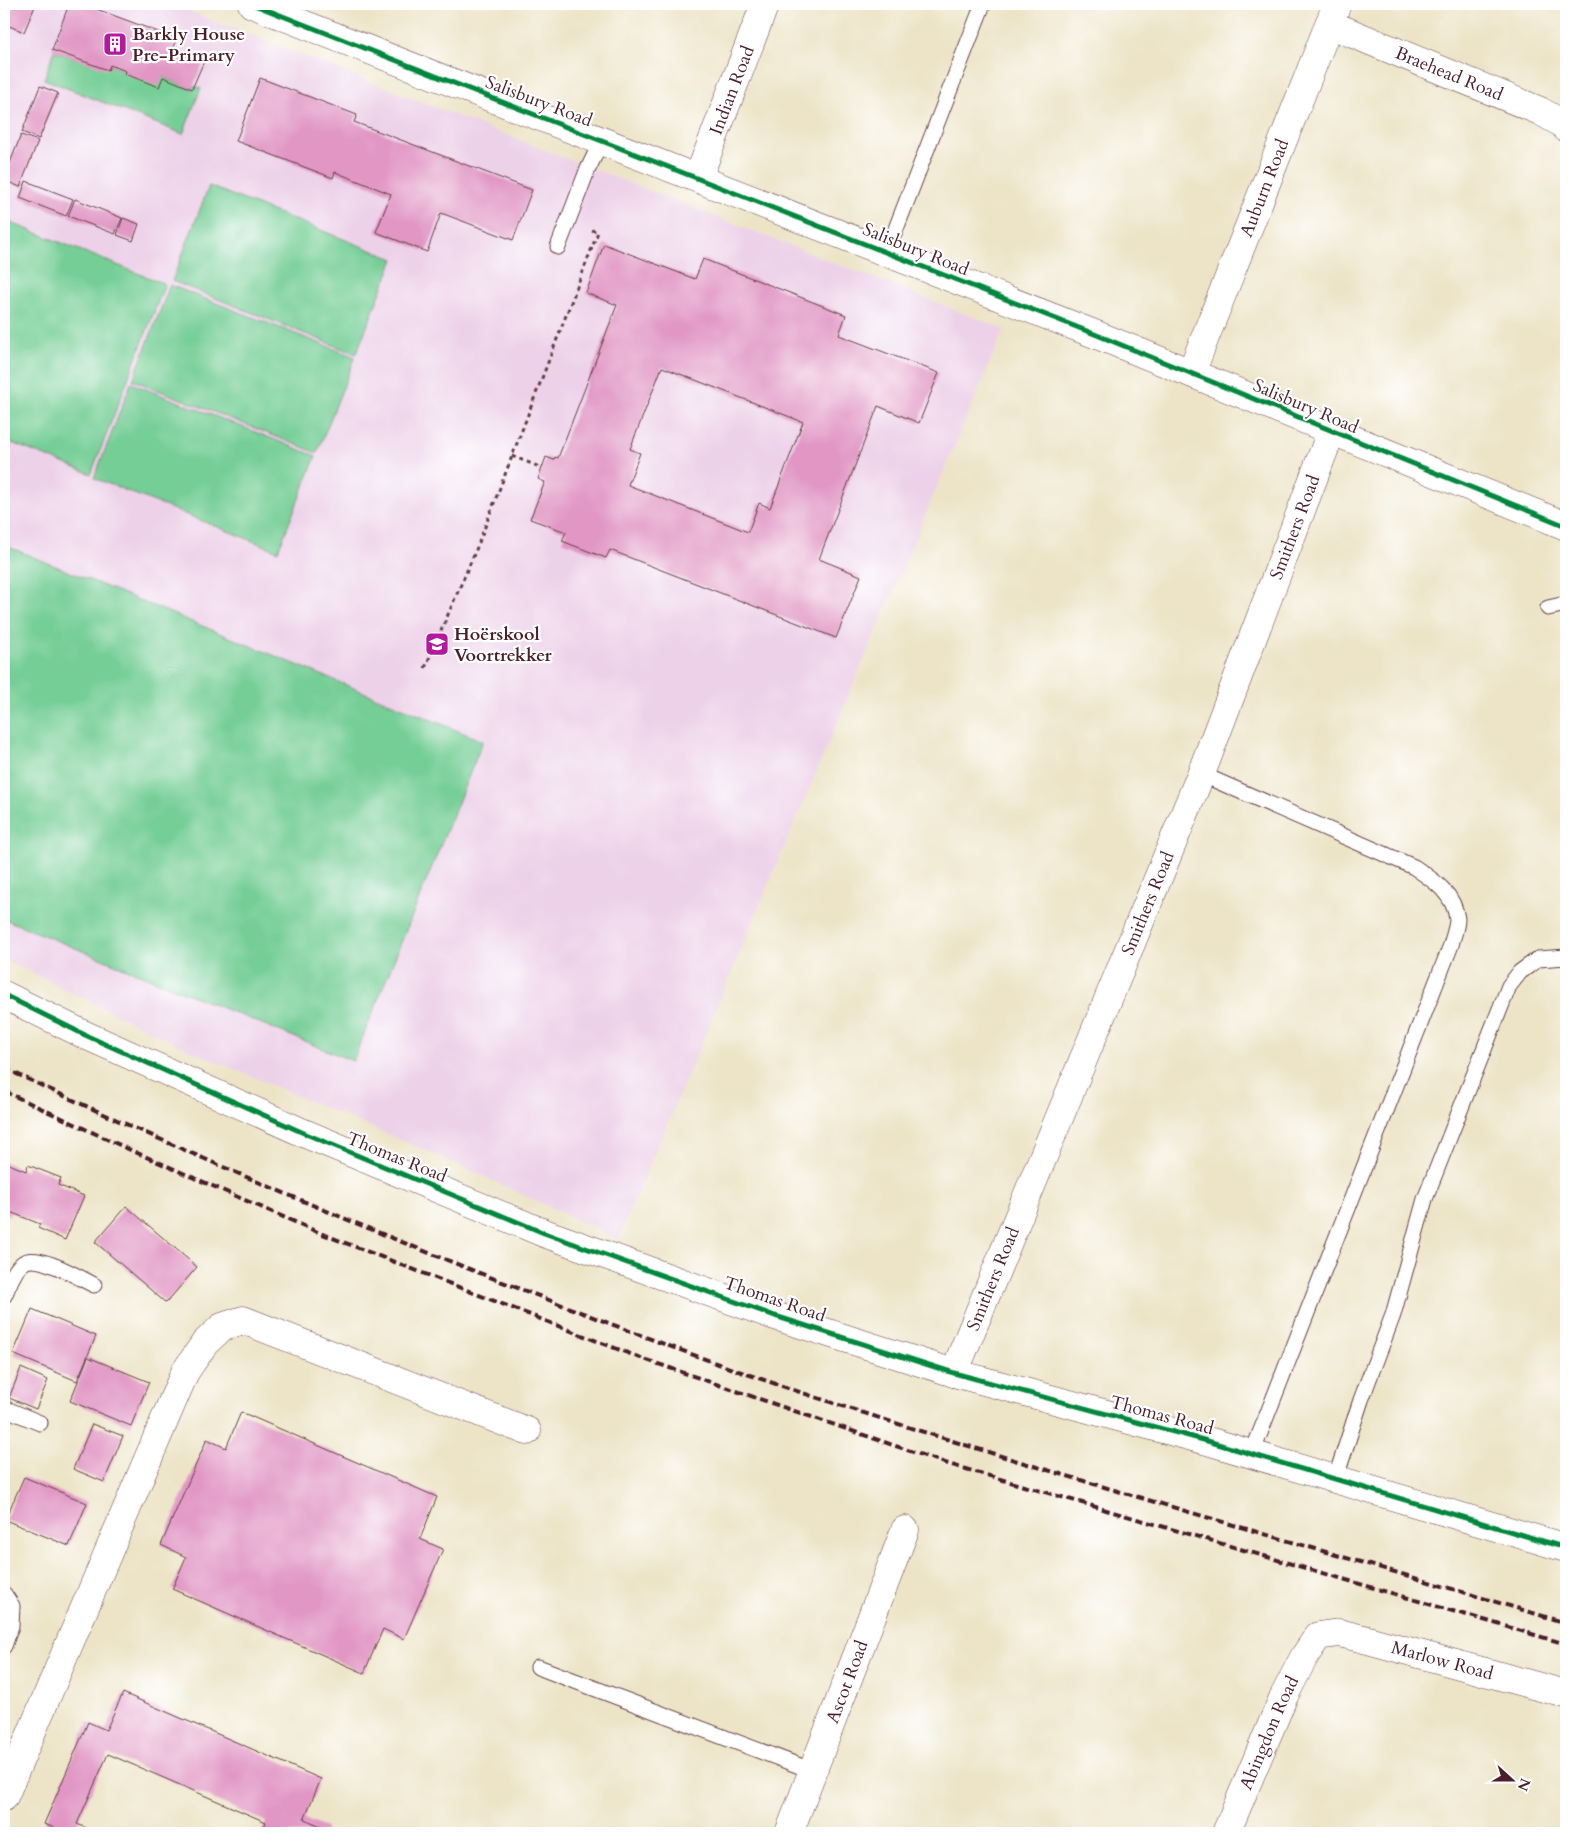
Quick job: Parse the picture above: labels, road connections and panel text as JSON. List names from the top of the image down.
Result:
{
  "streets": {
    "street": [
      "Braehead Road",
      "Indian Road",
      "Salisbury Road",
      "Auburn Road",
      "Smithers Road",
      "Thomas Road",
      "Marlow Road",
      "Ascot Road",
      "Abingdon Road"
    ]
  },
  "crossings": [
    ["Braehead Road", "Auburn Road"],
    ["Indian Road", "Salisbury Road"],
    ["Salisbury Road", "Auburn Road"],
    ["Salisbury Road", "Smithers Road"],
    ["Smithers Road", "Thomas Road"],
    ["Marlow Road", "Abingdon Road"]
  ],
  "places": {
    "building": ["Barkly House Pre-Primary"],
    "school or university": ["Hoërskool Voortrekker"]
  },
  "north": "right"
}
